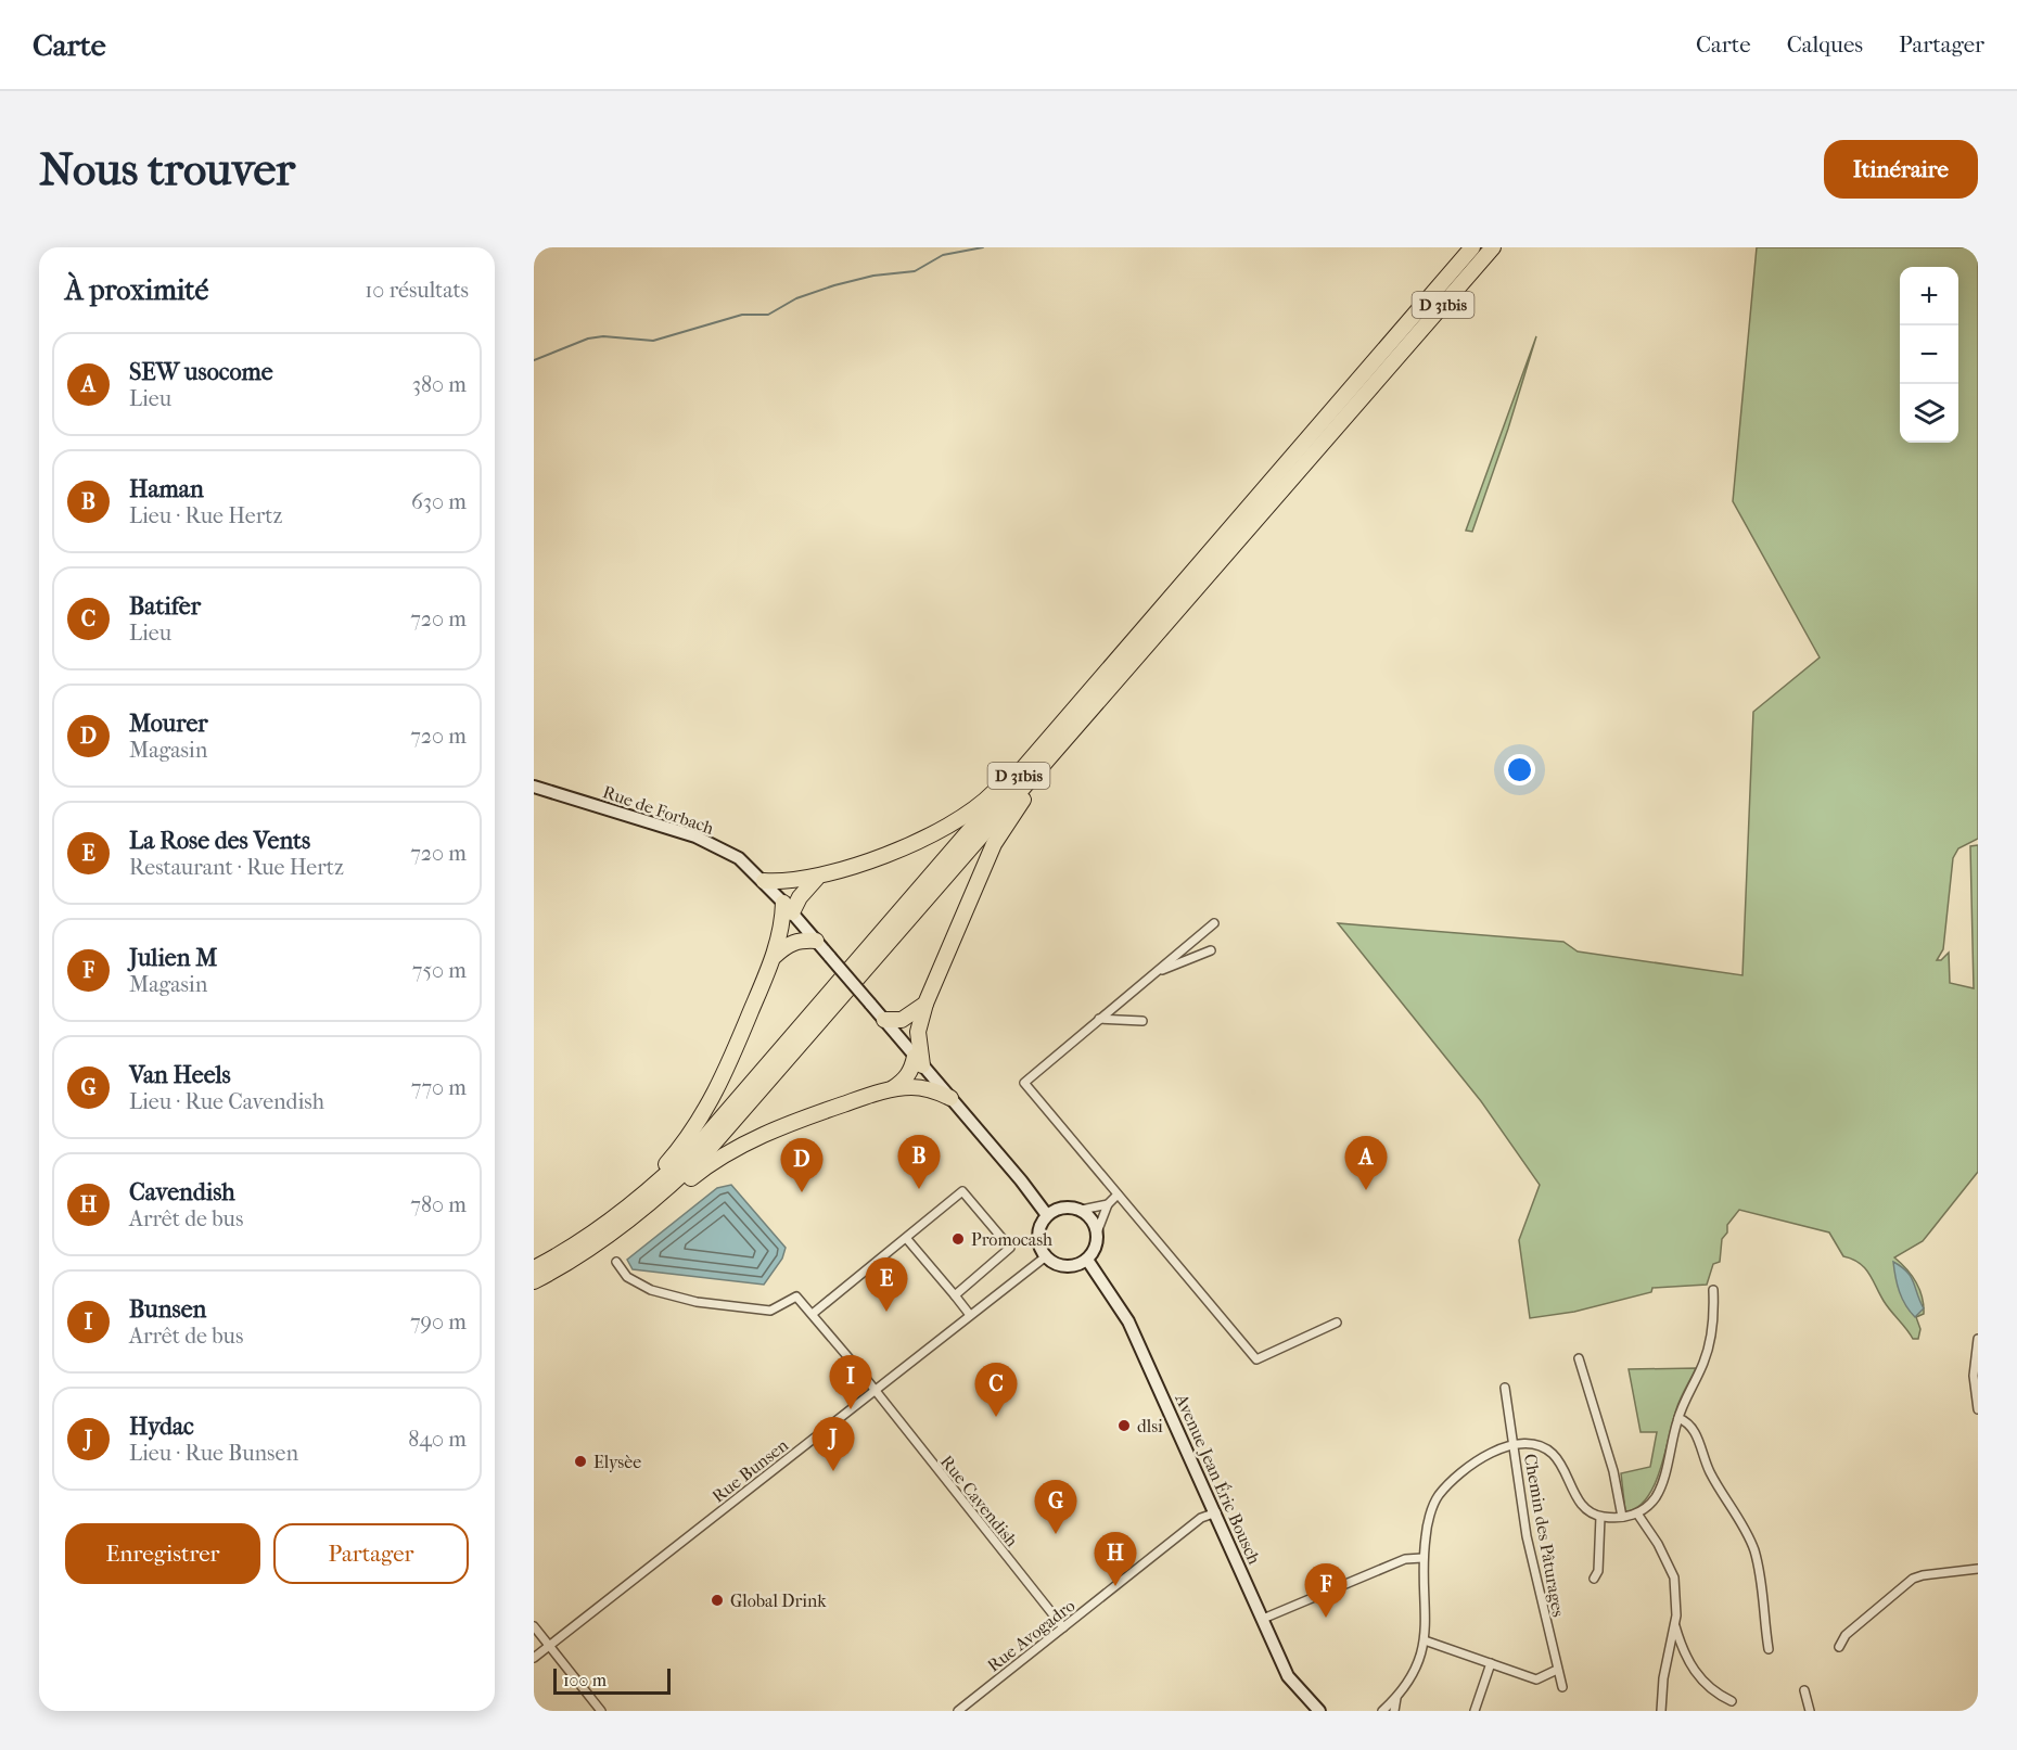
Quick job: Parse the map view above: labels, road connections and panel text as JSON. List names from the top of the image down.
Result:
{
  "streets": {
    "highway": ["D 31bis"],
    "main road": ["Rue de Forbach", "Avenue Jean Éric Bousch"],
    "street": [
      "Rue Bunsen",
      "Rue Cavendish",
      "Chemin des Pâturages",
      "Rue Avogadro"
    ]
  },
  "crossings": [
    ["Rue de Forbach", "Rue Bunsen"],
    ["Rue de Forbach", "Avenue Jean Éric Bousch"],
    ["Rue Bunsen", "Avenue Jean Éric Bousch"],
    ["Rue Bunsen", "Rue Cavendish"],
    ["Avenue Jean Éric Bousch", "Rue Avogadro"],
    ["Rue Cavendish", "Rue Avogadro"]
  ],
  "places": [
    "Promocash",
    "dlsi",
    "Elysèe",
    "Global Drink"
  ],
  "scale_bar": "100 m",
  "page": {
    "header": "Carte",
    "nav": ["Carte", "Calques", "Partager"],
    "buttons": [
      "Itinéraire",
      ["Enregistrer", "Partager"]
    ],
    "title": "Nous trouver",
    "heading": ["À proximité", "10 résultats"],
    "map_buttons": ["+", "−"],
    "list": [
      {
        "mark": "A",
        "name": "SEW usocome",
        "note": "Lieu",
        "value": "380 m"
      },
      {
        "mark": "B",
        "name": "Haman",
        "note": "Lieu · Rue Hertz",
        "value": "630 m"
      },
      {
        "mark": "C",
        "name": "Batifer",
        "note": "Lieu",
        "value": "720 m"
      },
      {
        "mark": "D",
        "name": "Mourer",
        "note": "Magasin",
        "value": "720 m"
      },
      {
        "mark": "E",
        "name": "La Rose des Vents",
        "note": "Restaurant · Rue Hertz",
        "value": "720 m"
      },
      {
        "mark": "F",
        "name": "Julien M",
        "note": "Magasin",
        "value": "750 m"
      },
      {
        "mark": "G",
        "name": "Van Heels",
        "note": "Lieu · Rue Cavendish",
        "value": "770 m"
      },
      {
        "mark": "H",
        "name": "Cavendish",
        "note": "Arrêt de bus",
        "value": "780 m"
      },
      {
        "mark": "I",
        "name": "Bunsen",
        "note": "Arrêt de bus",
        "value": "790 m"
      },
      {
        "mark": "J",
        "name": "Hydac",
        "note": "Lieu · Rue Bunsen",
        "value": "840 m"
      }
    ],
    "pins": [
      "B",
      "A",
      "D",
      "E",
      "I",
      "C",
      "J",
      "G",
      "H",
      "F"
    ],
    "scale": "100 m"
  }
}
